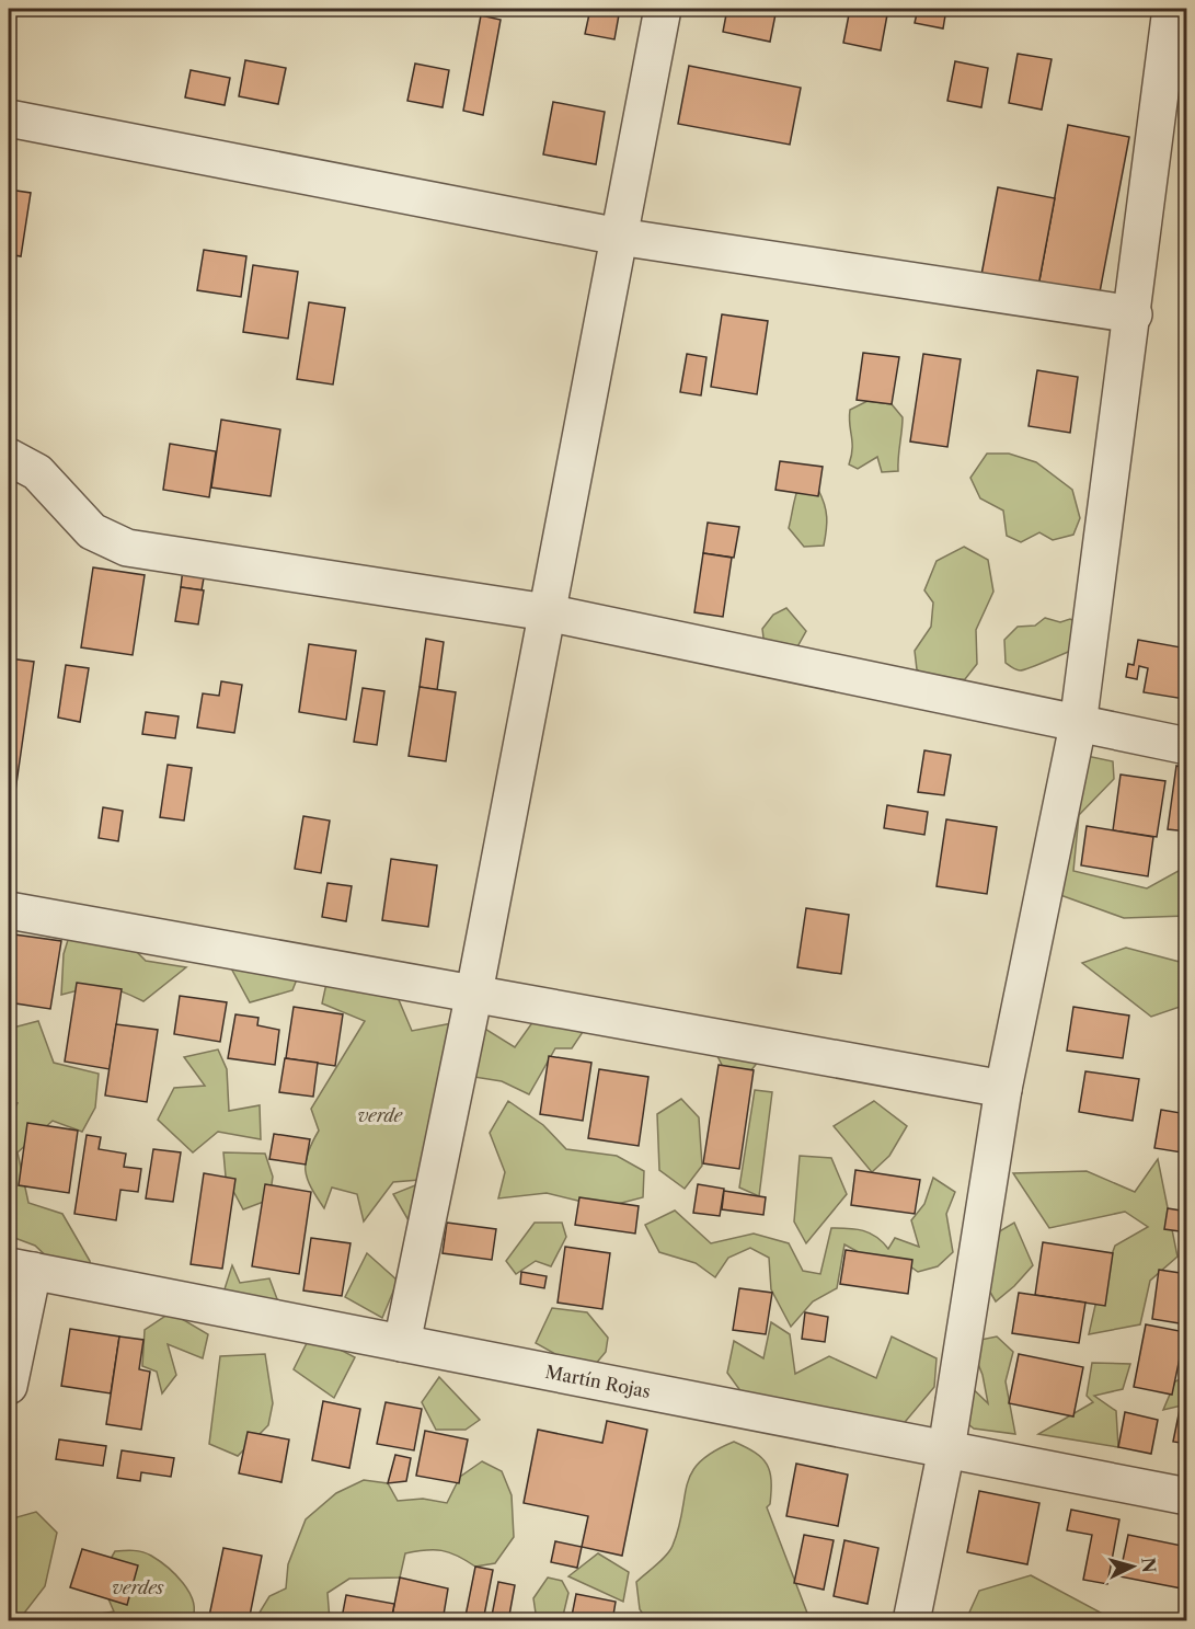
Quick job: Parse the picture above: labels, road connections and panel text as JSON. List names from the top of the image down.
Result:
{
  "streets": {
    "street": ["Martín Rojas"]
  },
  "parks": ["verde", "verdes"],
  "north": "right"
}
